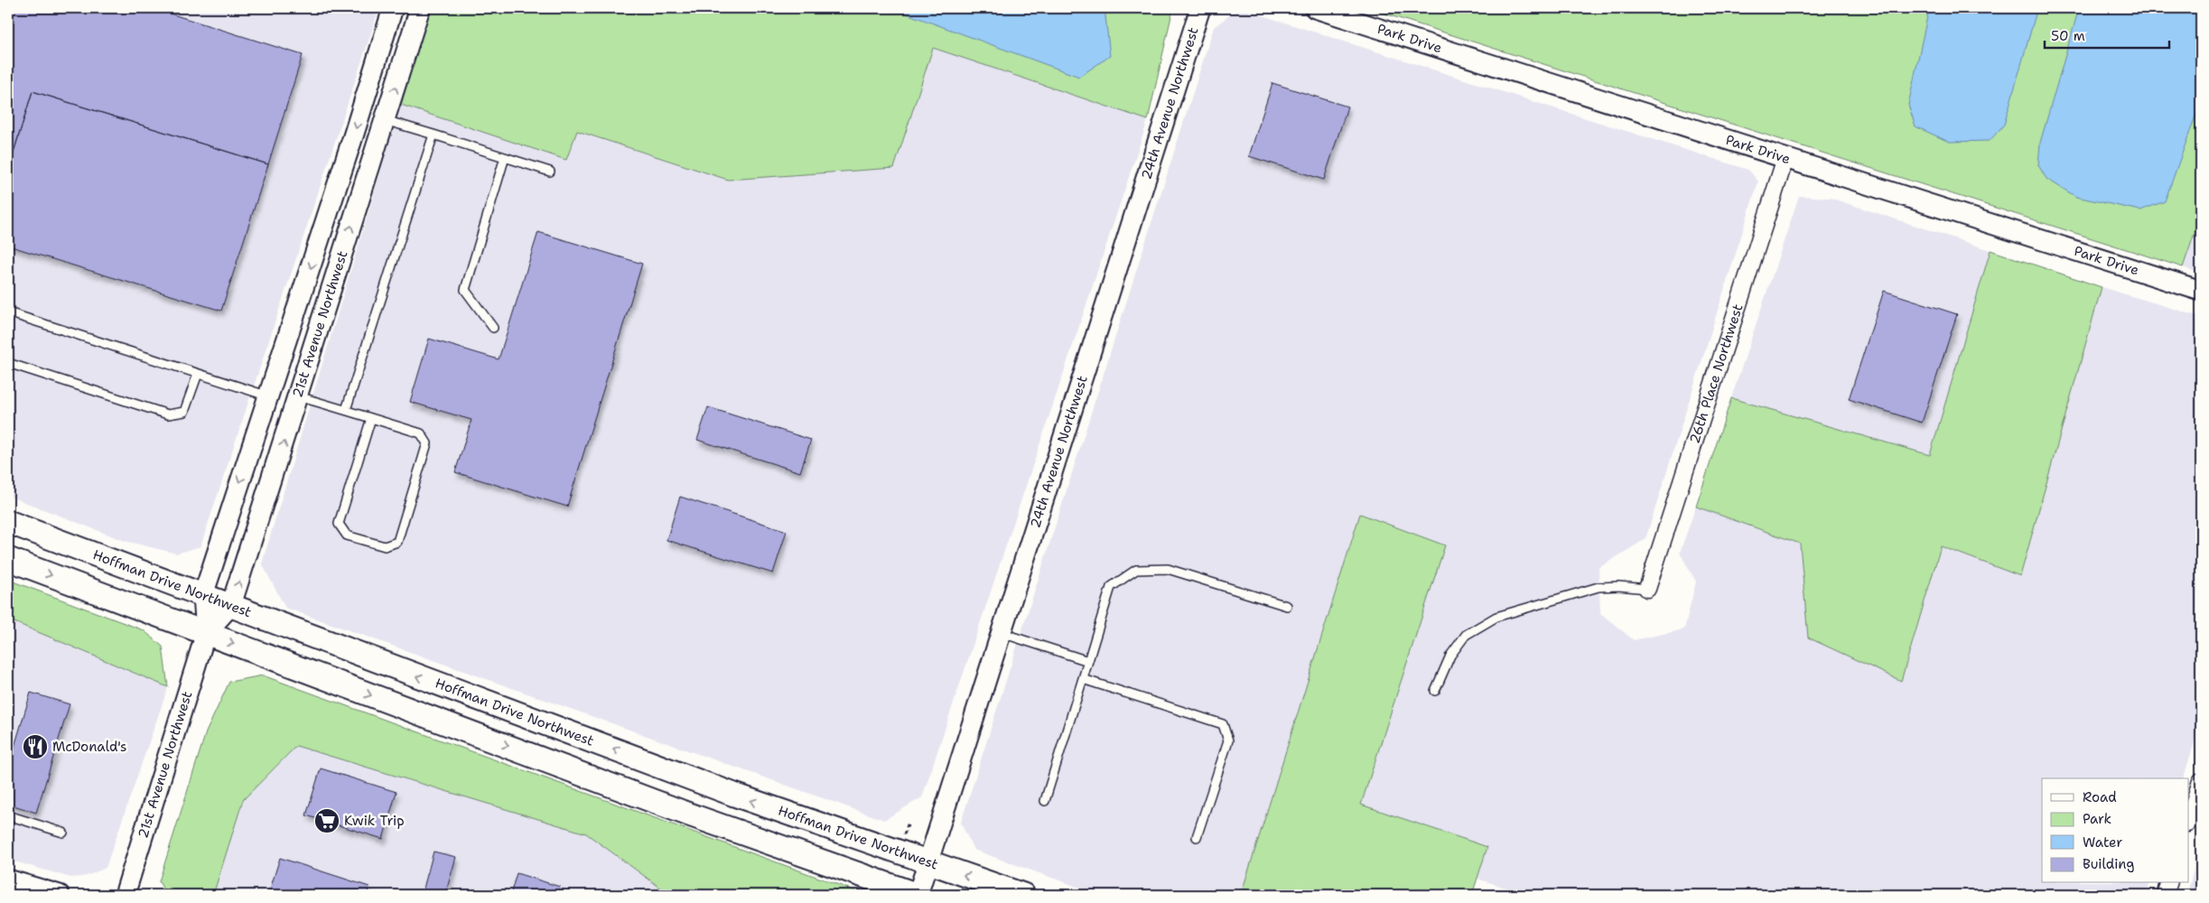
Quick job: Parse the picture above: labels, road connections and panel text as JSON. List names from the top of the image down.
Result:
{
  "streets": {
    "main road": ["Hoffman Drive Northwest"],
    "street": [
      "Park Drive",
      "24th Avenue Northwest",
      "21st Avenue Northwest",
      "26th Place Northwest"
    ]
  },
  "crossings": [
    ["Park Drive", "26th Place Northwest"],
    ["24th Avenue Northwest", "Hoffman Drive Northwest"],
    ["21st Avenue Northwest", "Hoffman Drive Northwest"]
  ],
  "places": {
    "restaurant": ["McDonald's"],
    "supermarket": ["Kwik Trip"]
  },
  "legend": [
    "Road",
    "Park",
    "Water",
    "Building"
  ],
  "scale_bar": "50 m"
}
